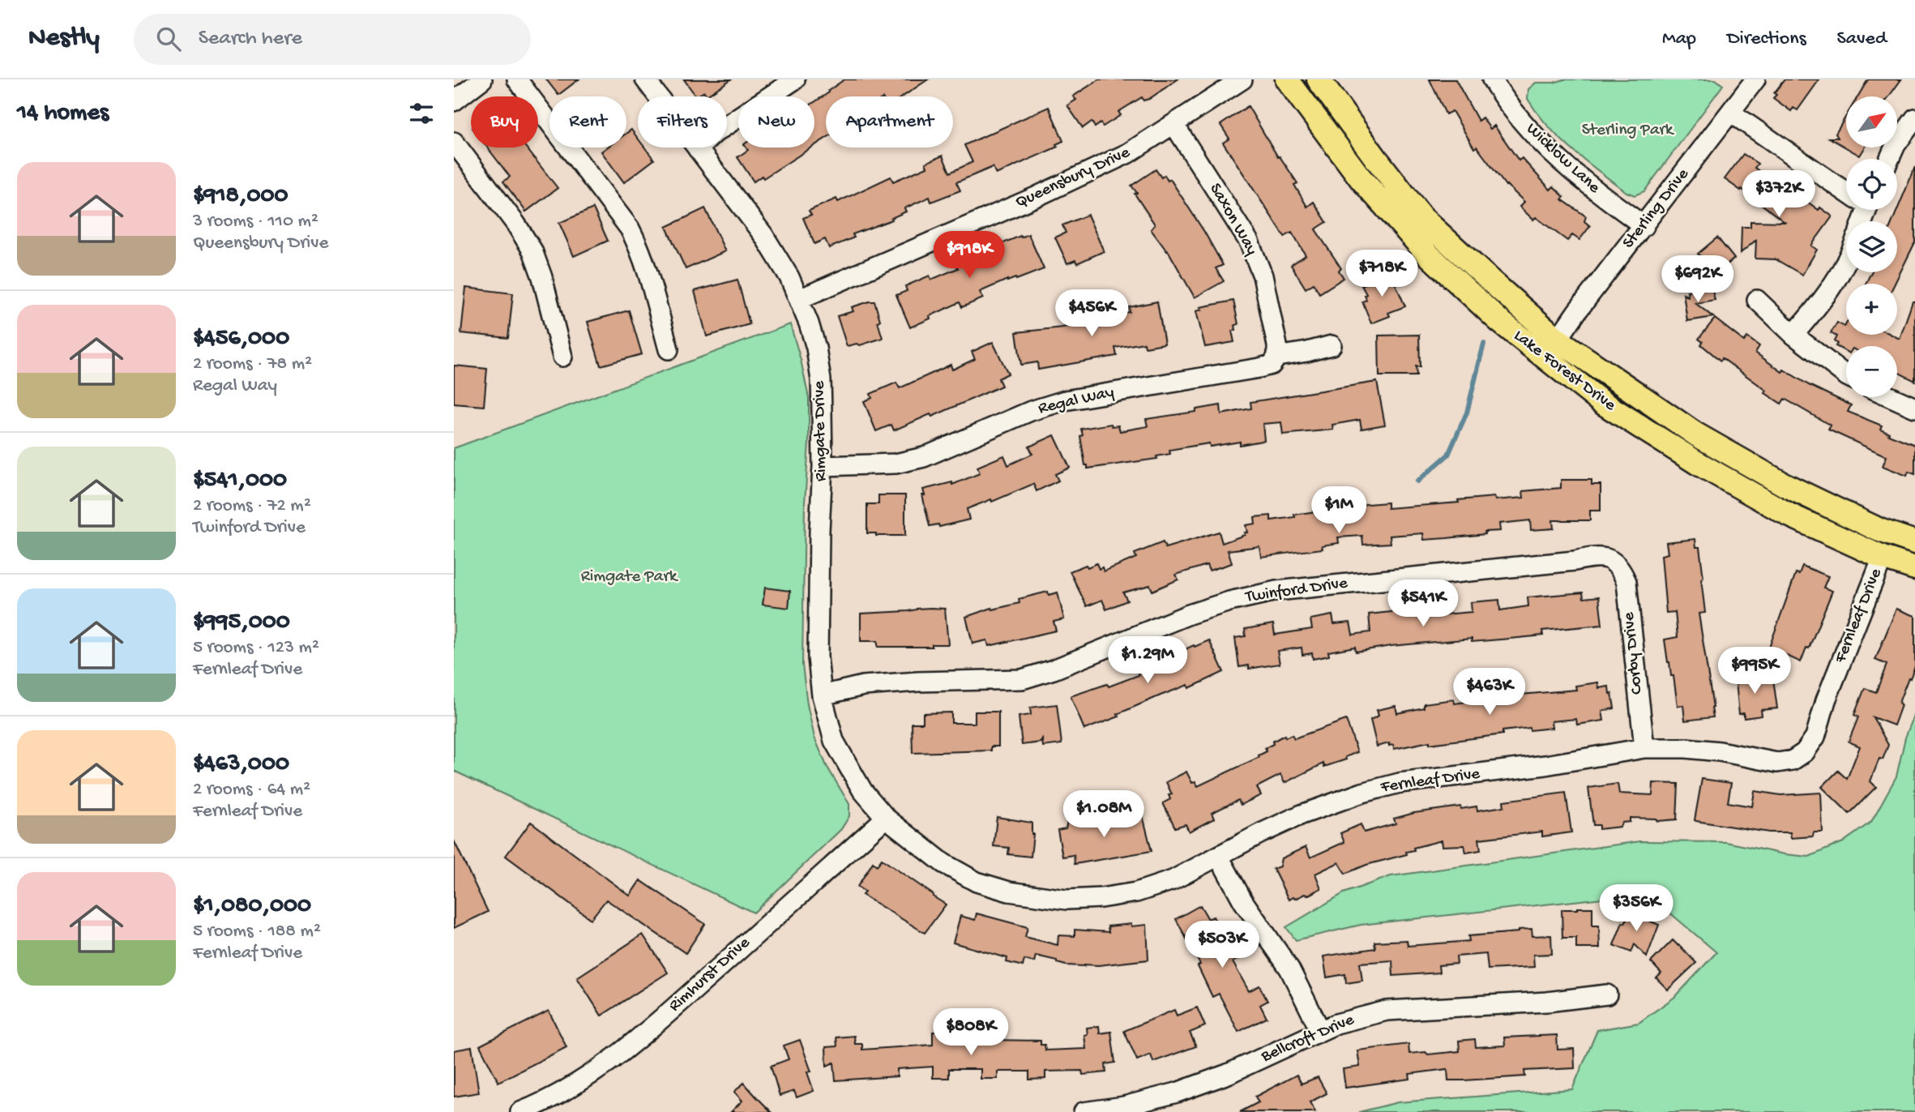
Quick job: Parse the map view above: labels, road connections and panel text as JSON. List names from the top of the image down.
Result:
{
  "streets": {
    "main road": ["Lake Forest Drive"],
    "street": [
      "Wicklow Lane",
      "Queensbury Drive",
      "Sterling Drive",
      "Saxon Way",
      "Regal Way",
      "Rimgate Drive",
      "Twinford Drive",
      "Fernleaf Drive",
      "Corby Drive",
      "Rimhurst Drive",
      "Bellcroft Drive"
    ]
  },
  "crossings": [
    ["Wicklow Lane", "Sterling Drive"],
    ["Queensbury Drive", "Saxon Way"],
    ["Queensbury Drive", "Rimgate Drive"],
    ["Sterling Drive", "Lake Forest Drive"],
    ["Saxon Way", "Regal Way"],
    ["Lake Forest Drive", "Fernleaf Drive"],
    ["Regal Way", "Rimgate Drive"],
    ["Rimgate Drive", "Twinford Drive"],
    ["Rimgate Drive", "Fernleaf Drive"],
    ["Rimgate Drive", "Rimhurst Drive"],
    ["Twinford Drive", "Corby Drive"],
    ["Fernleaf Drive", "Corby Drive"],
    ["Fernleaf Drive", "Rimhurst Drive"]
  ],
  "parks": ["Sterling Park", "Rimgate Park"],
  "north": "top right",
  "page": {
    "header": "Nestly",
    "search": "Search here",
    "nav": ["Map", "Directions", "Saved"],
    "heading": "14 homes",
    "map_buttons": ["+", "−"],
    "chip": [
      "Buy",
      "Rent",
      "Filters",
      "New",
      "Apartment"
    ],
    "list": [
      {
        "name": "$918,000",
        "note": "3 rooms · 110 m² · Queensbury Drive"
      },
      {
        "name": "$456,000",
        "note": "2 rooms · 78 m² · Regal Way"
      },
      {
        "name": "$541,000",
        "note": "2 rooms · 72 m² · Twinford Drive"
      },
      {
        "name": "$995,000",
        "note": "5 rooms · 123 m² · Fernleaf Drive"
      },
      {
        "name": "$463,000",
        "note": "2 rooms · 64 m² · Fernleaf Drive"
      },
      {
        "name": "$1,080,000",
        "note": "5 rooms · 188 m² · Fernleaf Drive"
      }
    ],
    "price": [
      "$372K",
      "$918K",
      "$718K",
      "$692K",
      "$456K",
      "$1M",
      "$541K",
      "$1.29M",
      "$995K",
      "$463K",
      "$1.08M",
      "$356K",
      "$503K",
      "$808K"
    ]
  }
}
